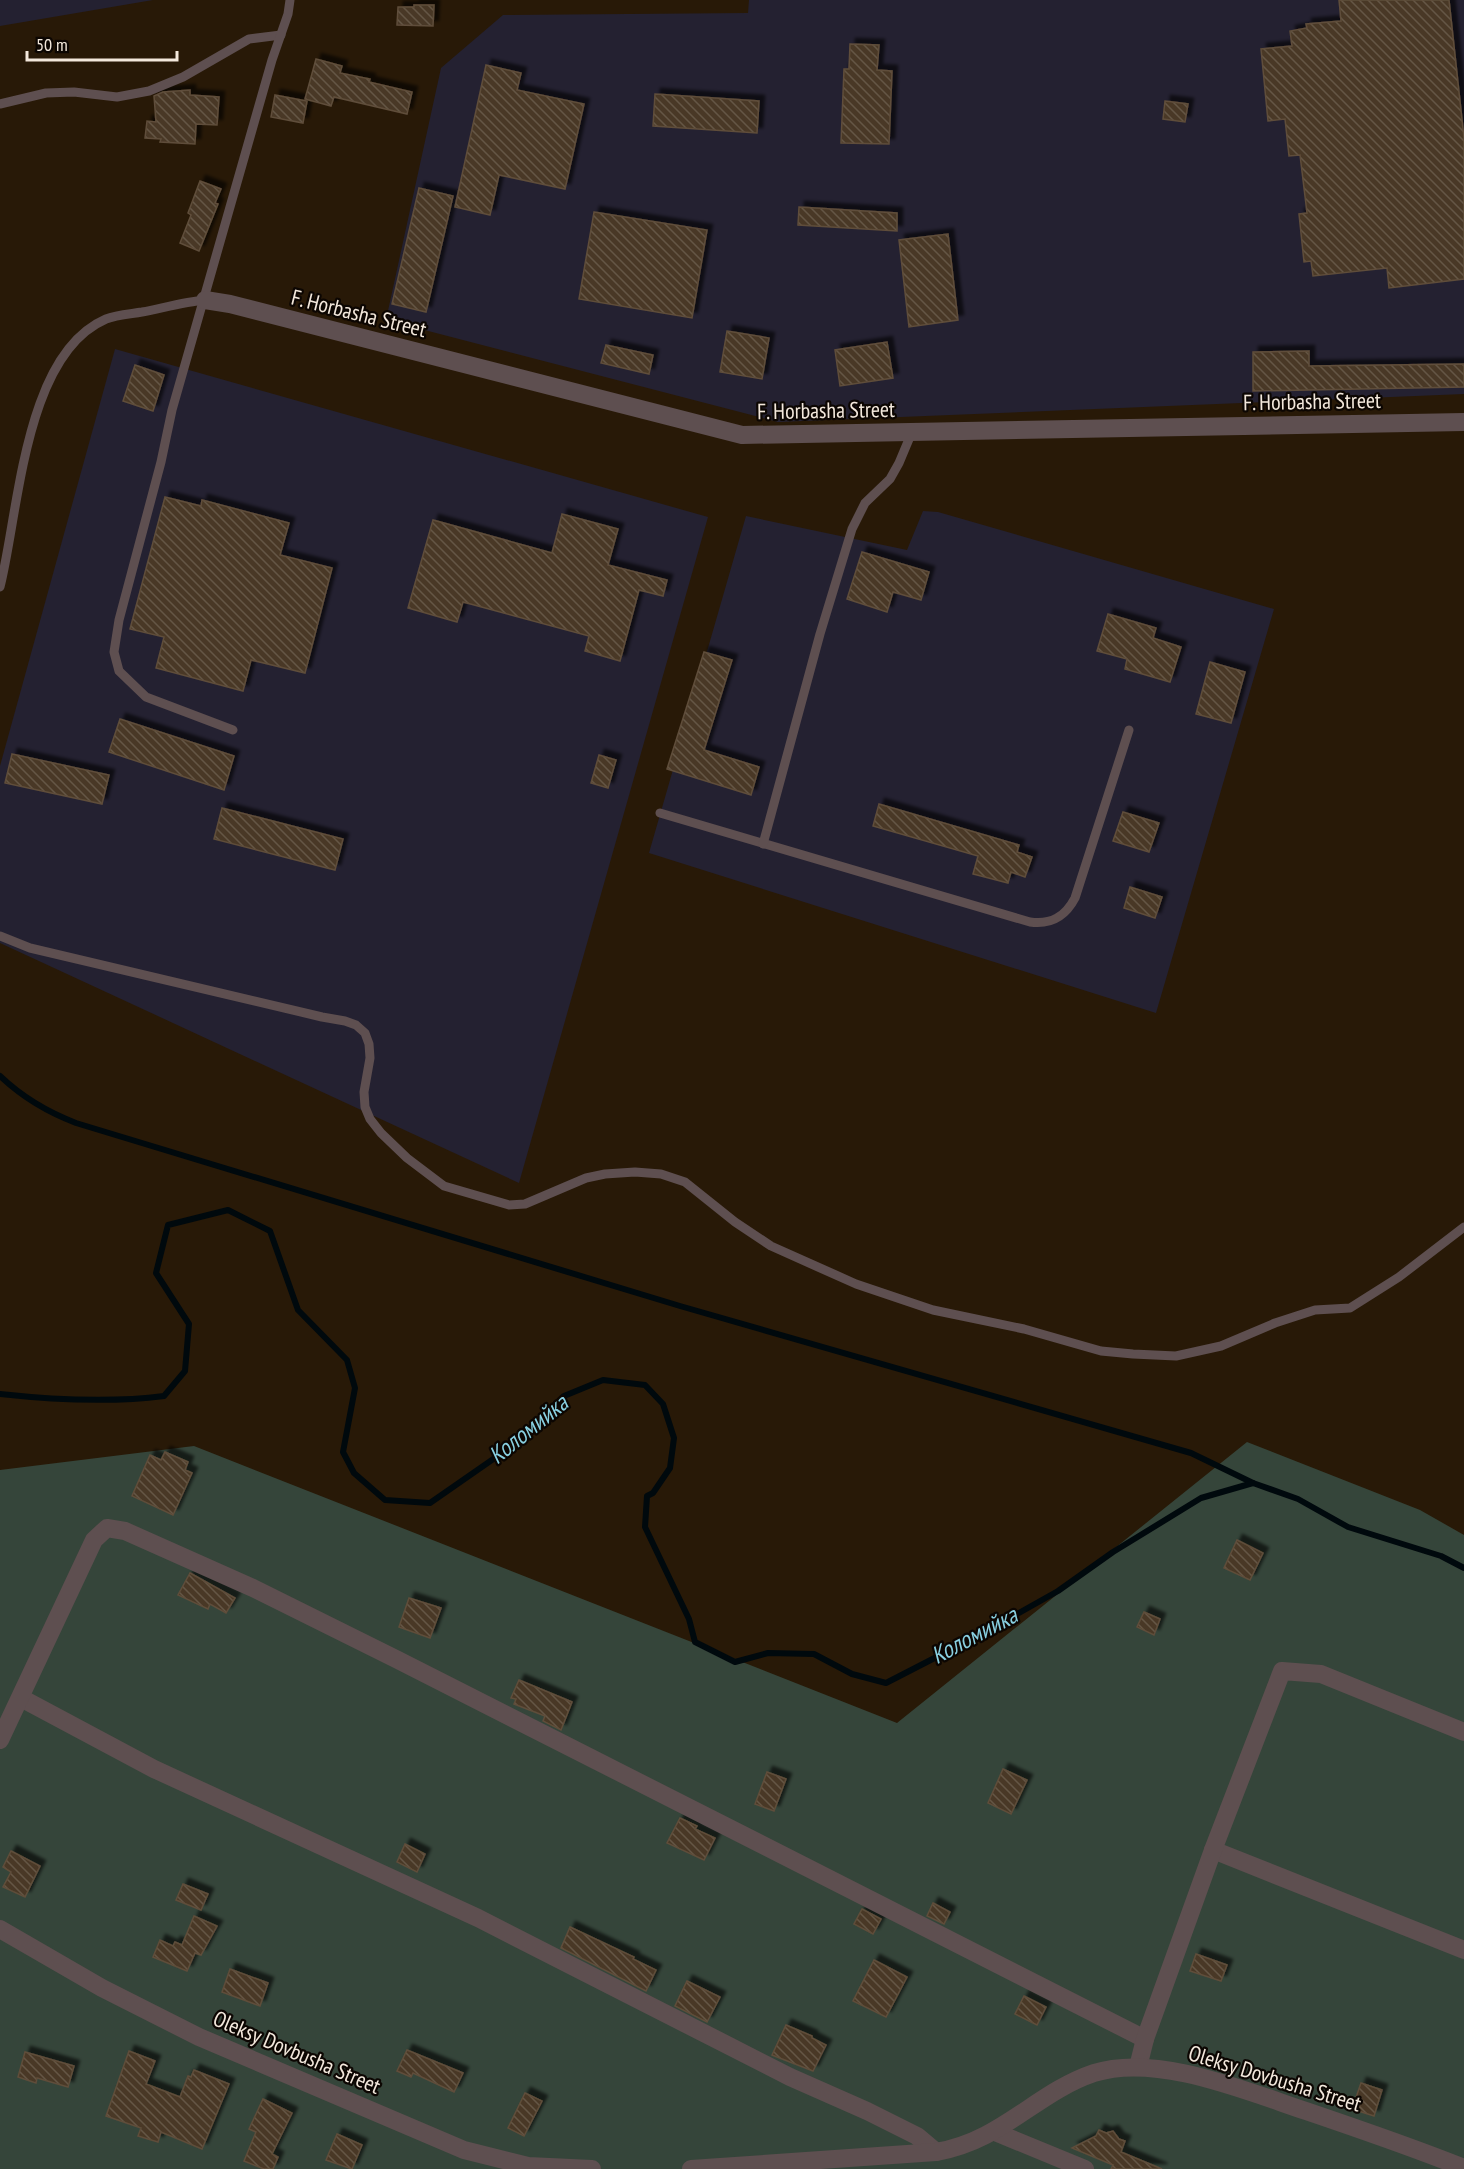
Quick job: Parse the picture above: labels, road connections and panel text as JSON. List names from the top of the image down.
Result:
{
  "streets": {
    "street": ["F. Horbasha Street", "Oleksy Dovbusha Street"]
  },
  "water": ["Коломийка"],
  "scale_bar": "50 m"
}
